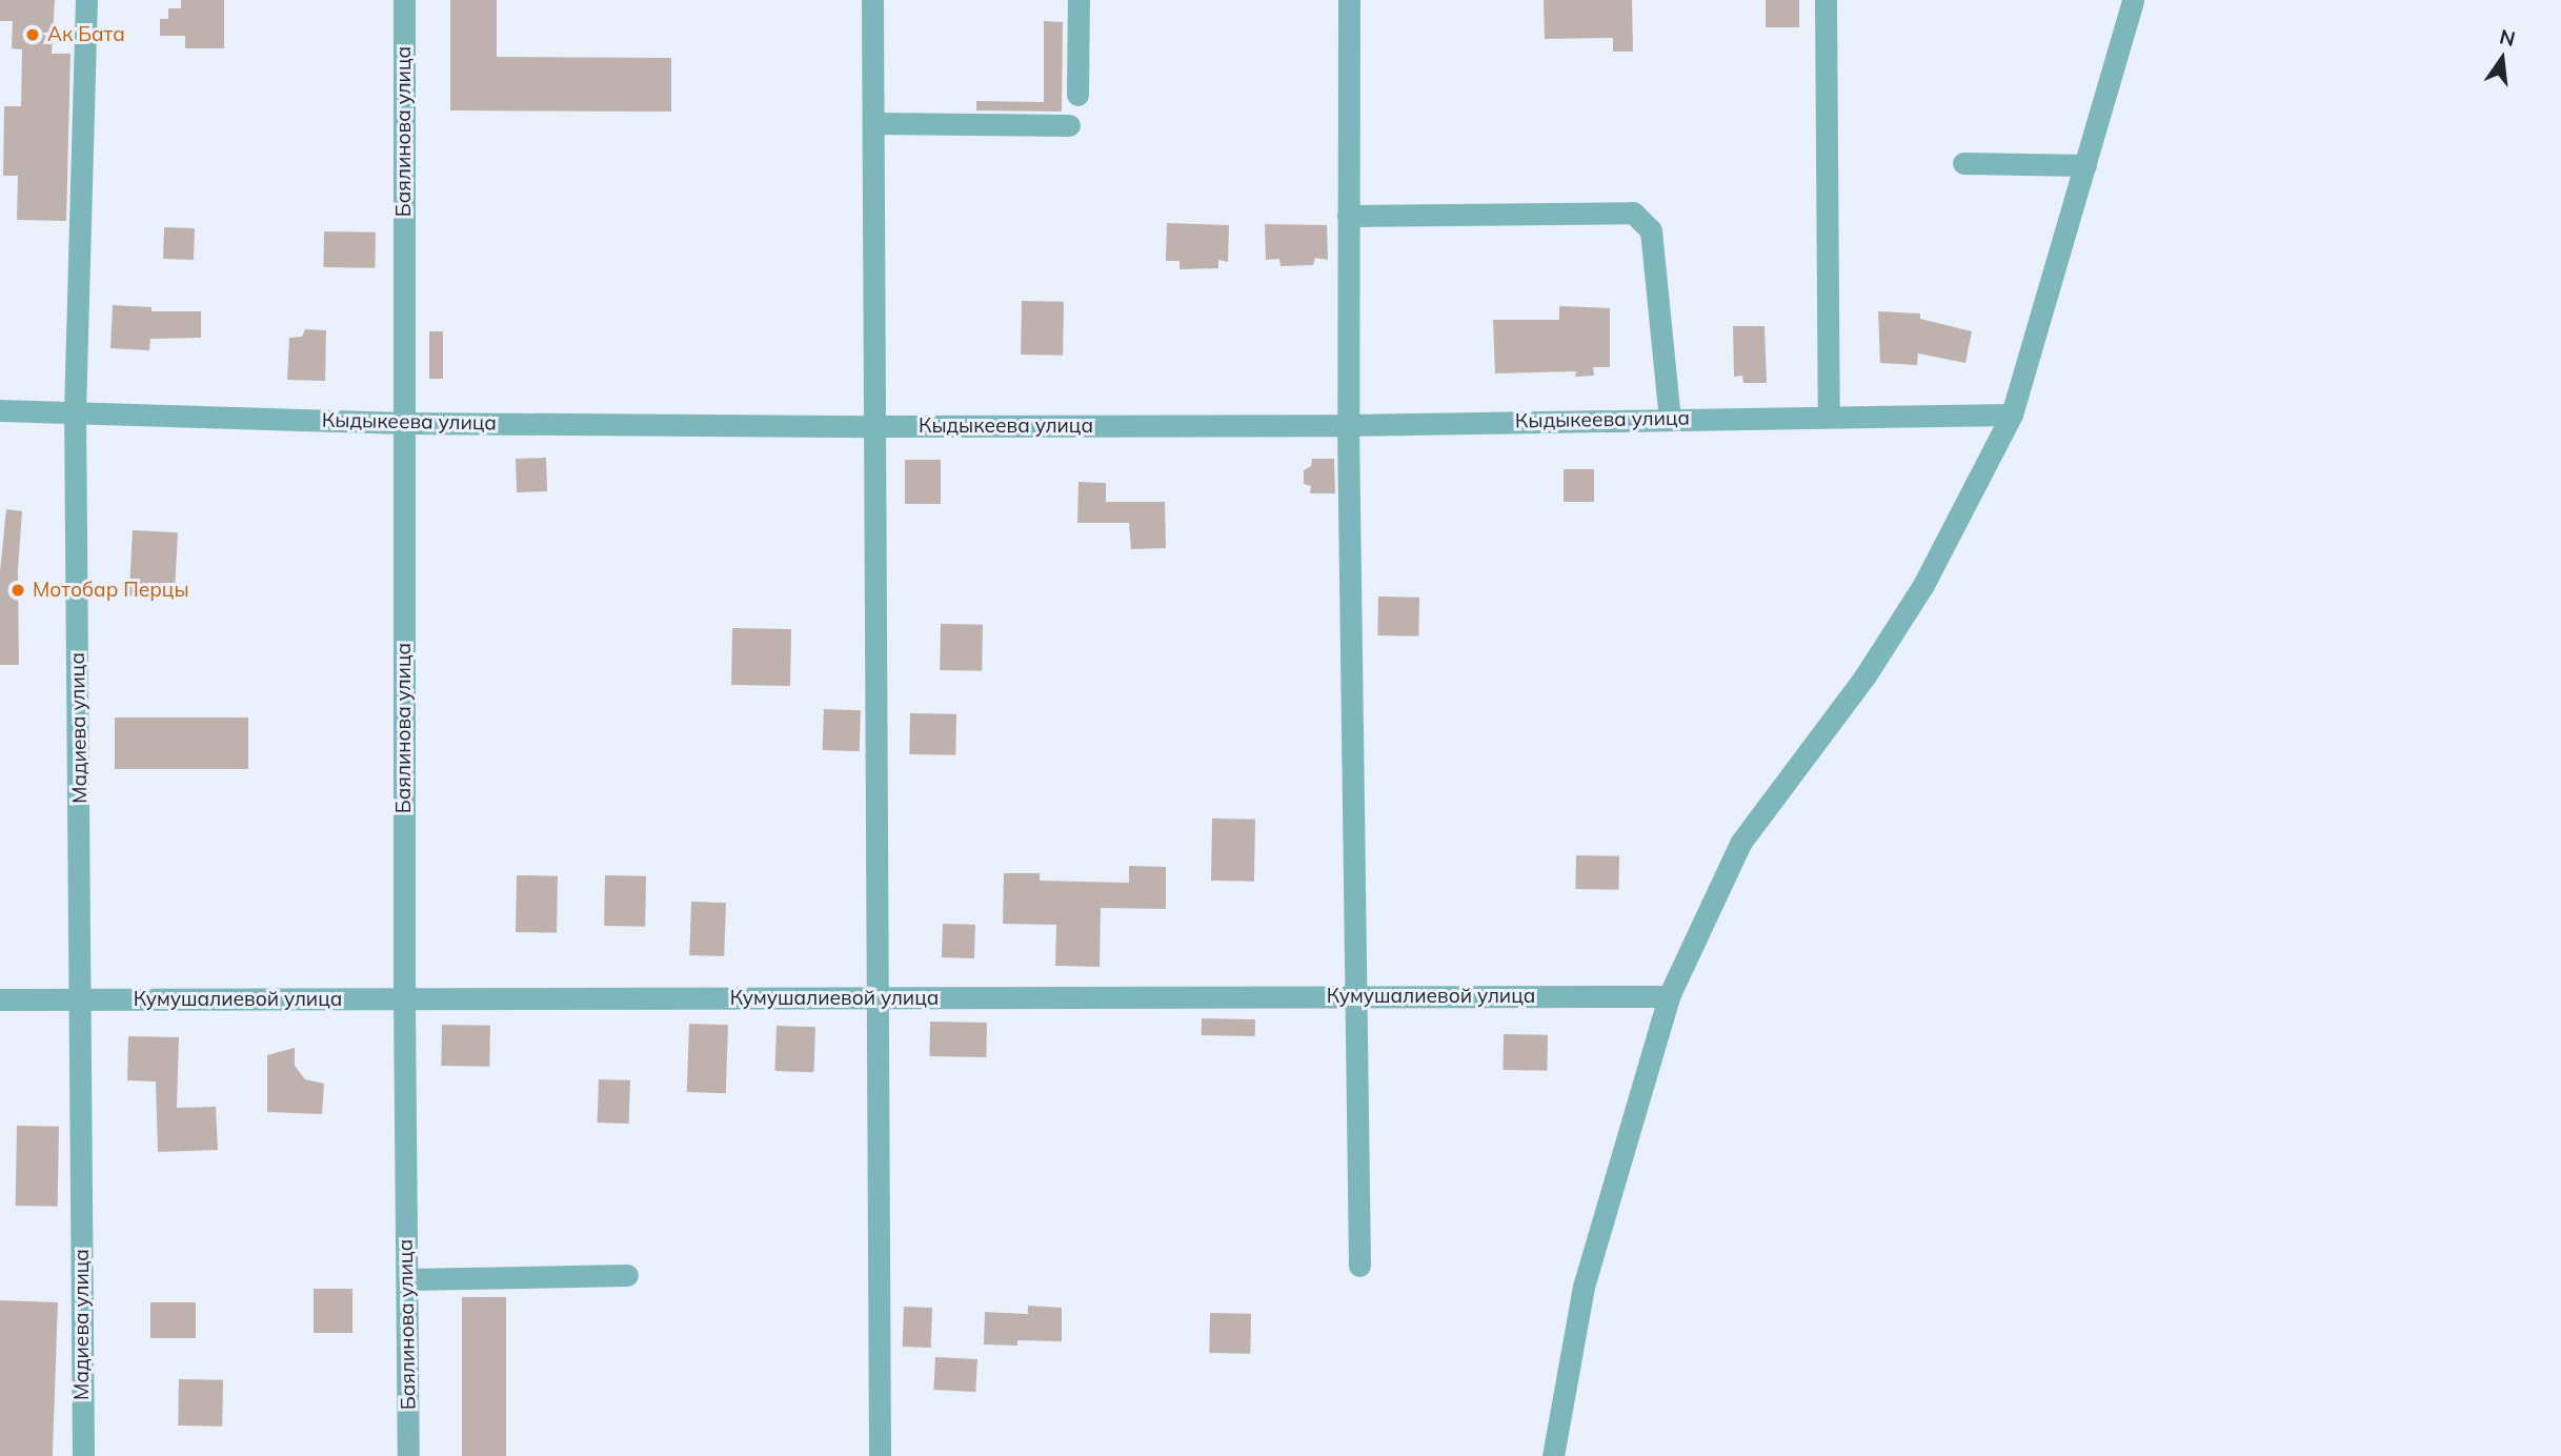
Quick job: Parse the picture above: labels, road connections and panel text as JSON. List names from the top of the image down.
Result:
{
  "streets": {
    "street": [
      "Баялинова улица",
      "Кыдыкеева улица",
      "Мадиева улица",
      "Кумушалиевой улица"
    ]
  },
  "crossings": [
    ["Баялинова улица", "Кыдыкеева улица"],
    ["Баялинова улица", "Кумушалиевой улица"],
    ["Кыдыкеева улица", "Мадиева улица"],
    ["Мадиева улица", "Кумушалиевой улица"]
  ],
  "places": ["Ак Бата", "Мотобар Перцы"],
  "north": "top"
}
